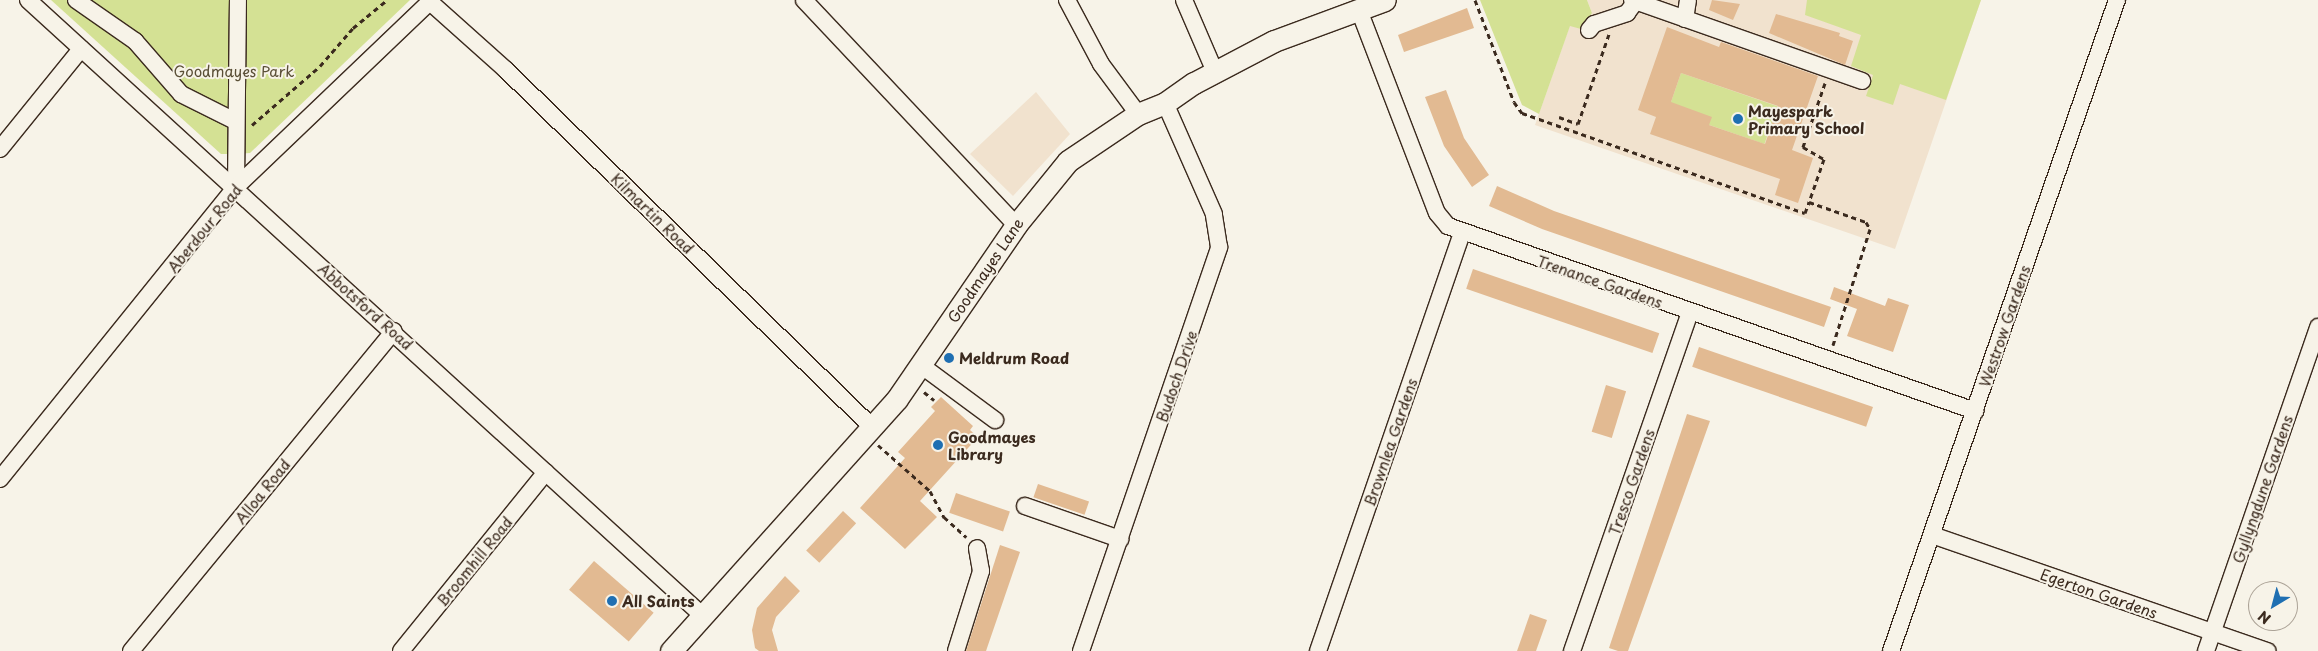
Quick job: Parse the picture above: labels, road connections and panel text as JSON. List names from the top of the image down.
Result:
{
  "streets": {
    "main road": ["Goodmayes Lane"],
    "street": [
      "Kilmartin Road",
      "Aberdour Road",
      "Trenance Gardens",
      "Abbotsford Road",
      "Westrow Gardens",
      "Budoch Drive",
      "Brownlea Gardens",
      "Tresco Gardens",
      "Gyllyngdune Gardens",
      "Alloa Road",
      "Broomhill Road",
      "Egerton Gardens"
    ]
  },
  "crossings": [
    ["Kilmartin Road", "Aberdour Road"],
    ["Kilmartin Road", "Goodmayes Lane"],
    ["Aberdour Road", "Abbotsford Road"],
    ["Goodmayes Lane", "Trenance Gardens"],
    ["Goodmayes Lane", "Abbotsford Road"],
    ["Goodmayes Lane", "Budoch Drive"],
    ["Trenance Gardens", "Westrow Gardens"],
    ["Trenance Gardens", "Brownlea Gardens"],
    ["Trenance Gardens", "Tresco Gardens"],
    ["Abbotsford Road", "Alloa Road"],
    ["Abbotsford Road", "Broomhill Road"],
    ["Westrow Gardens", "Egerton Gardens"],
    ["Gyllyngdune Gardens", "Egerton Gardens"]
  ],
  "parks": ["Goodmayes Park"],
  "places": [
    "Mayespark Primary School",
    "Meldrum Road",
    "Goodmayes Library",
    "All Saints"
  ],
  "north": "bottom left"
}
